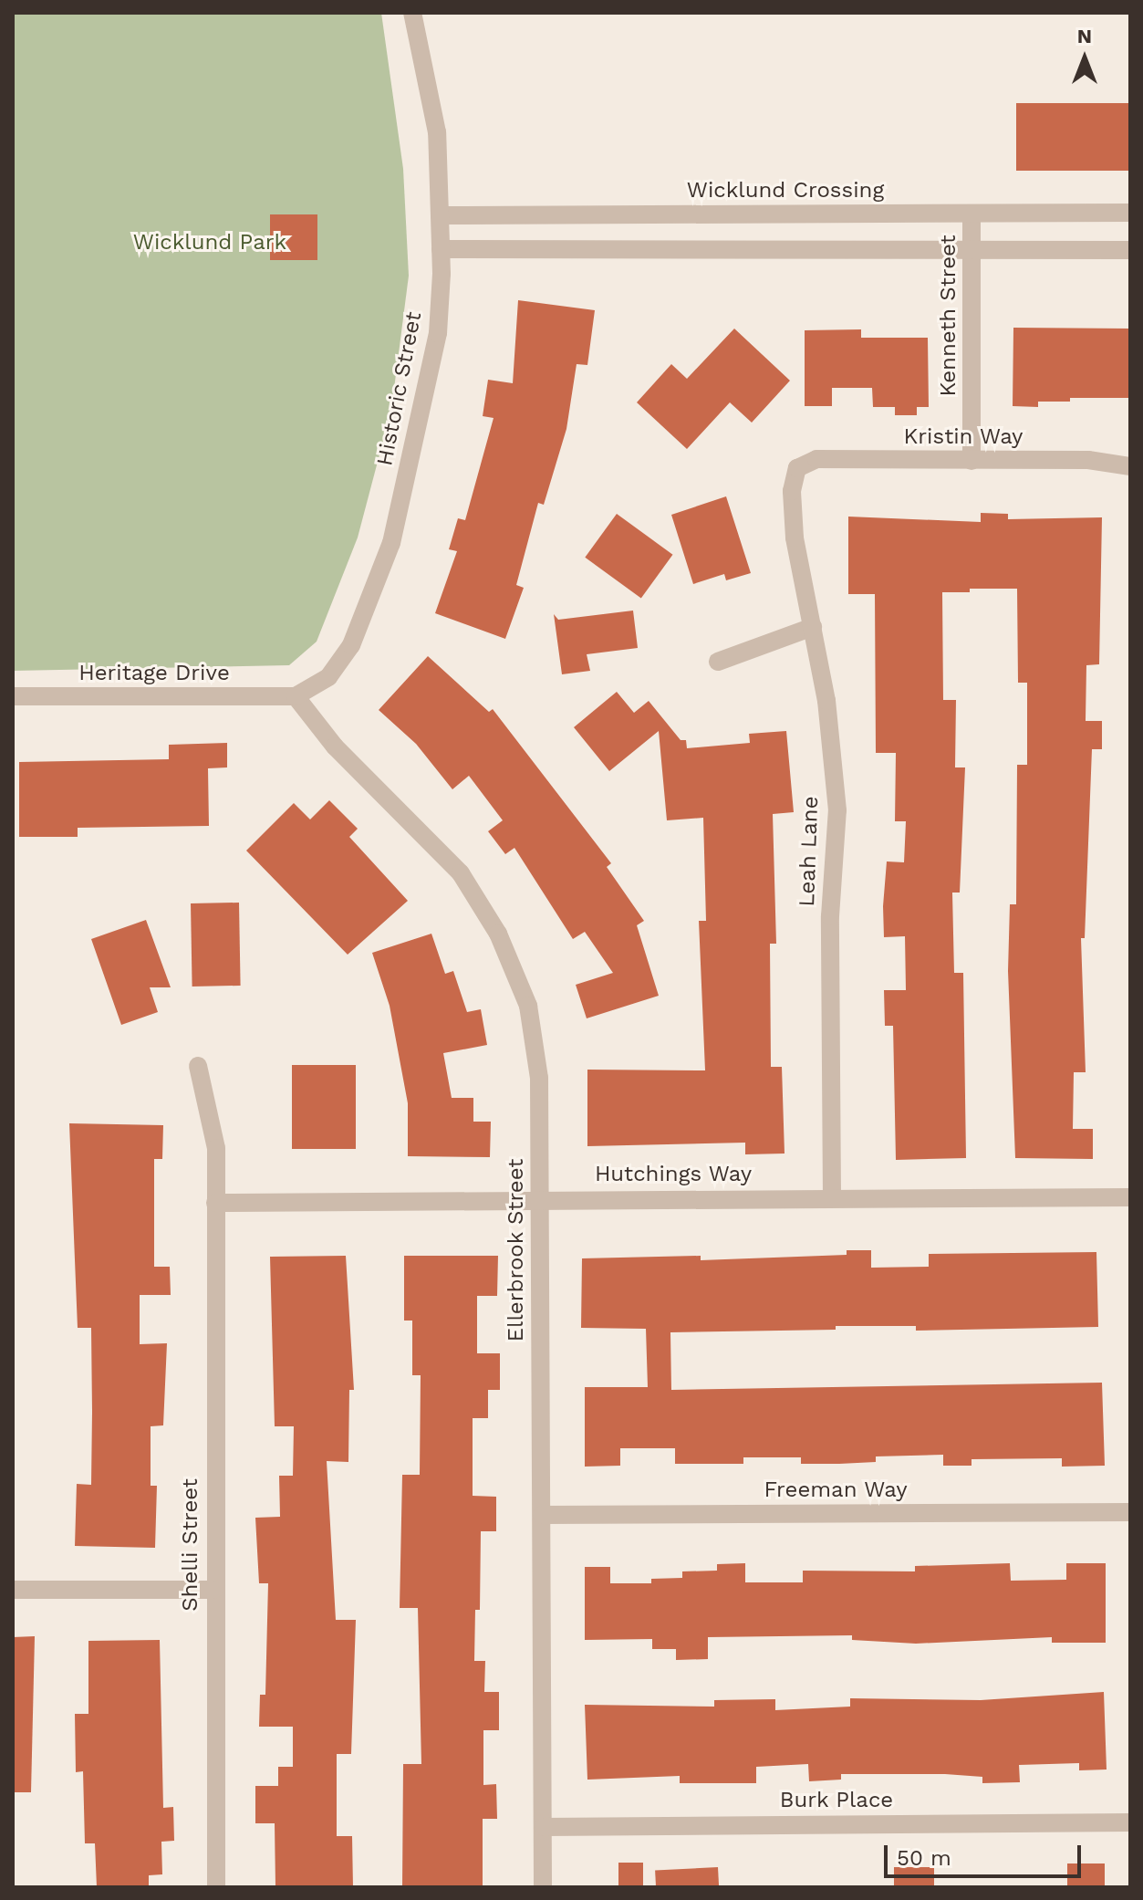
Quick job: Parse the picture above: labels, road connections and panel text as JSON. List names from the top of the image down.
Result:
{
  "streets": {
    "street": [
      "Wicklund Crossing",
      "Kenneth Street",
      "Historic Street",
      "Kristin Way",
      "Heritage Drive",
      "Leah Lane",
      "Hutchings Way",
      "Ellerbrook Street",
      "Freeman Way",
      "Shelli Street",
      "Burk Place"
    ]
  },
  "crossings": [
    ["Wicklund Crossing", "Kenneth Street"],
    ["Wicklund Crossing", "Historic Street"],
    ["Kenneth Street", "Kristin Way"],
    ["Historic Street", "Heritage Drive"],
    ["Historic Street", "Ellerbrook Street"],
    ["Kristin Way", "Leah Lane"],
    ["Heritage Drive", "Ellerbrook Street"],
    ["Leah Lane", "Hutchings Way"],
    ["Hutchings Way", "Ellerbrook Street"],
    ["Hutchings Way", "Shelli Street"],
    ["Ellerbrook Street", "Freeman Way"],
    ["Ellerbrook Street", "Burk Place"]
  ],
  "parks": ["Wicklund Park"],
  "scale_bar": "50 m",
  "north": "top"
}
